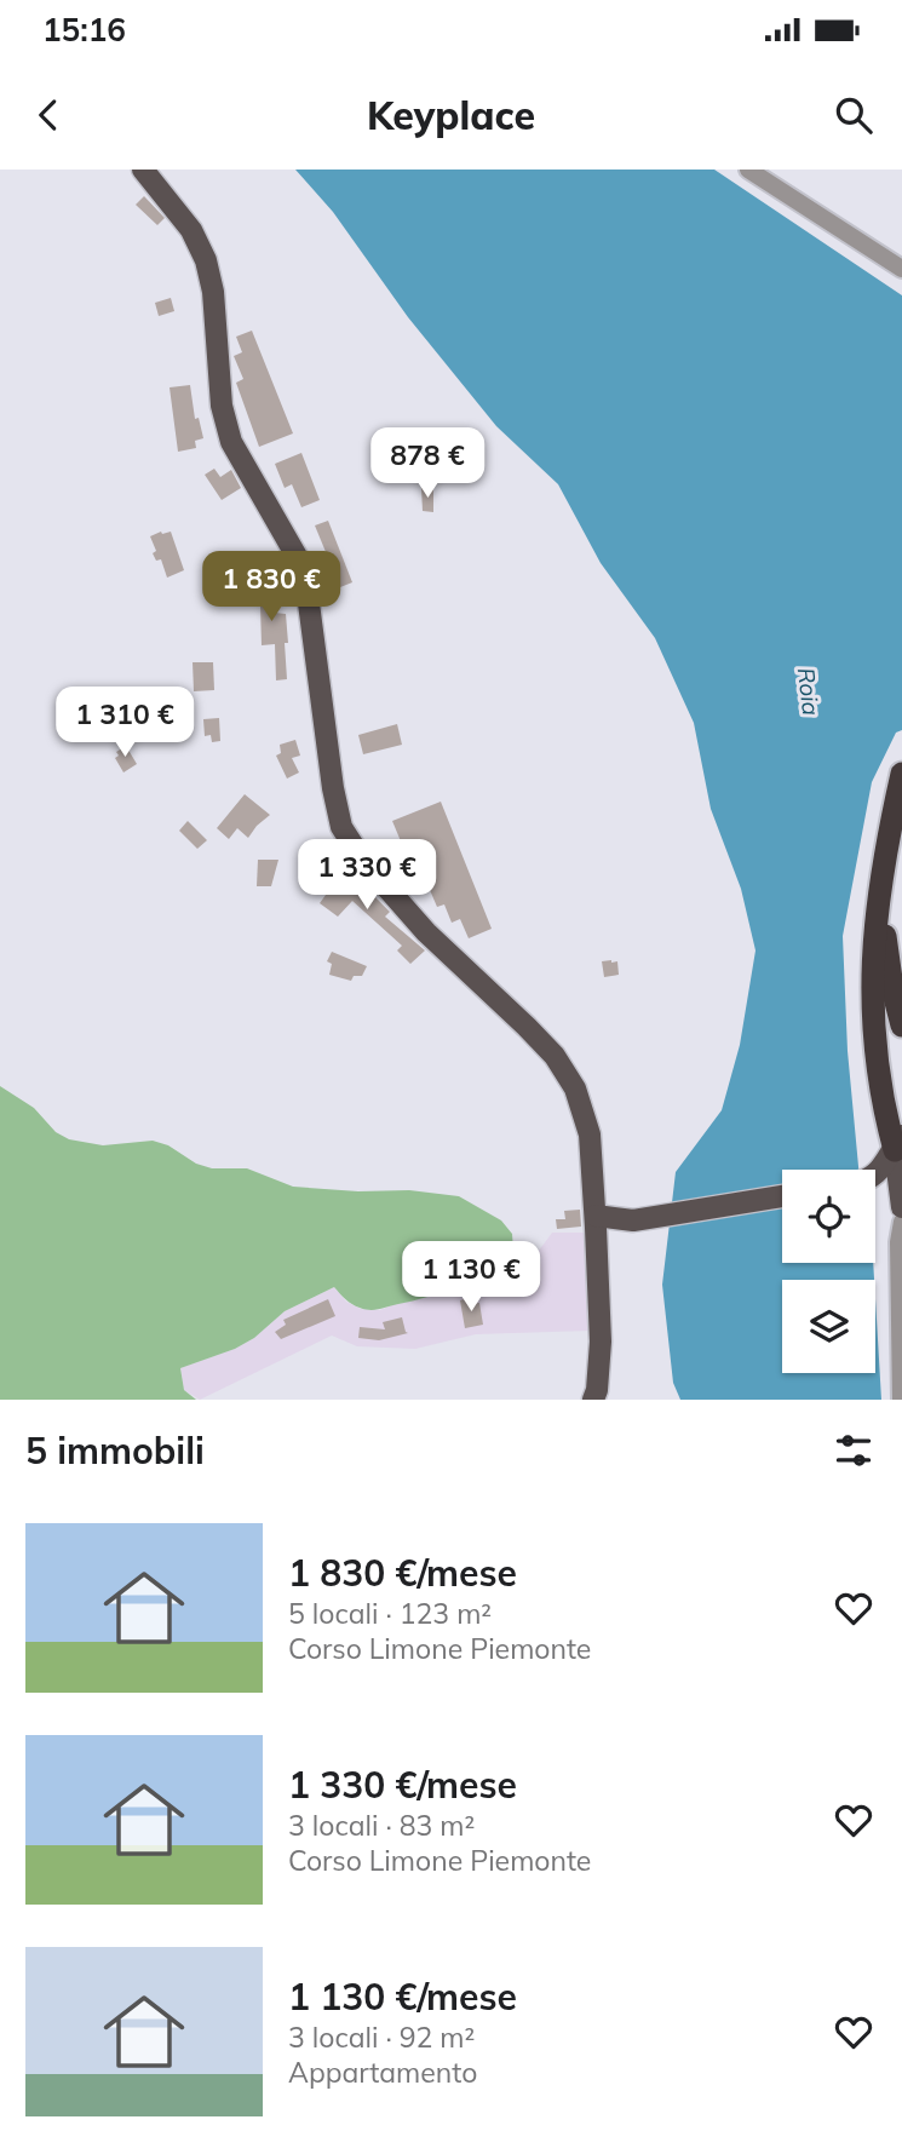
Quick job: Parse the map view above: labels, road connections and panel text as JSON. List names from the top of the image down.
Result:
{
  "water": ["Roia"],
  "page": {
    "status": "15:16",
    "header": "Keyplace",
    "price": [
      "878 €",
      "1 830 €",
      "1 310 €",
      "1 330 €",
      "1 130 €"
    ],
    "heading": "5 immobili",
    "list": [
      {
        "name": "1 830 €/mese",
        "note": "5 locali · 123 m² · Corso Limone Piemonte"
      },
      {
        "name": "1 330 €/mese",
        "note": "3 locali · 83 m² · Corso Limone Piemonte"
      },
      {
        "name": "1 130 €/mese",
        "note": "3 locali · 92 m² · Appartamento"
      }
    ]
  }
}
